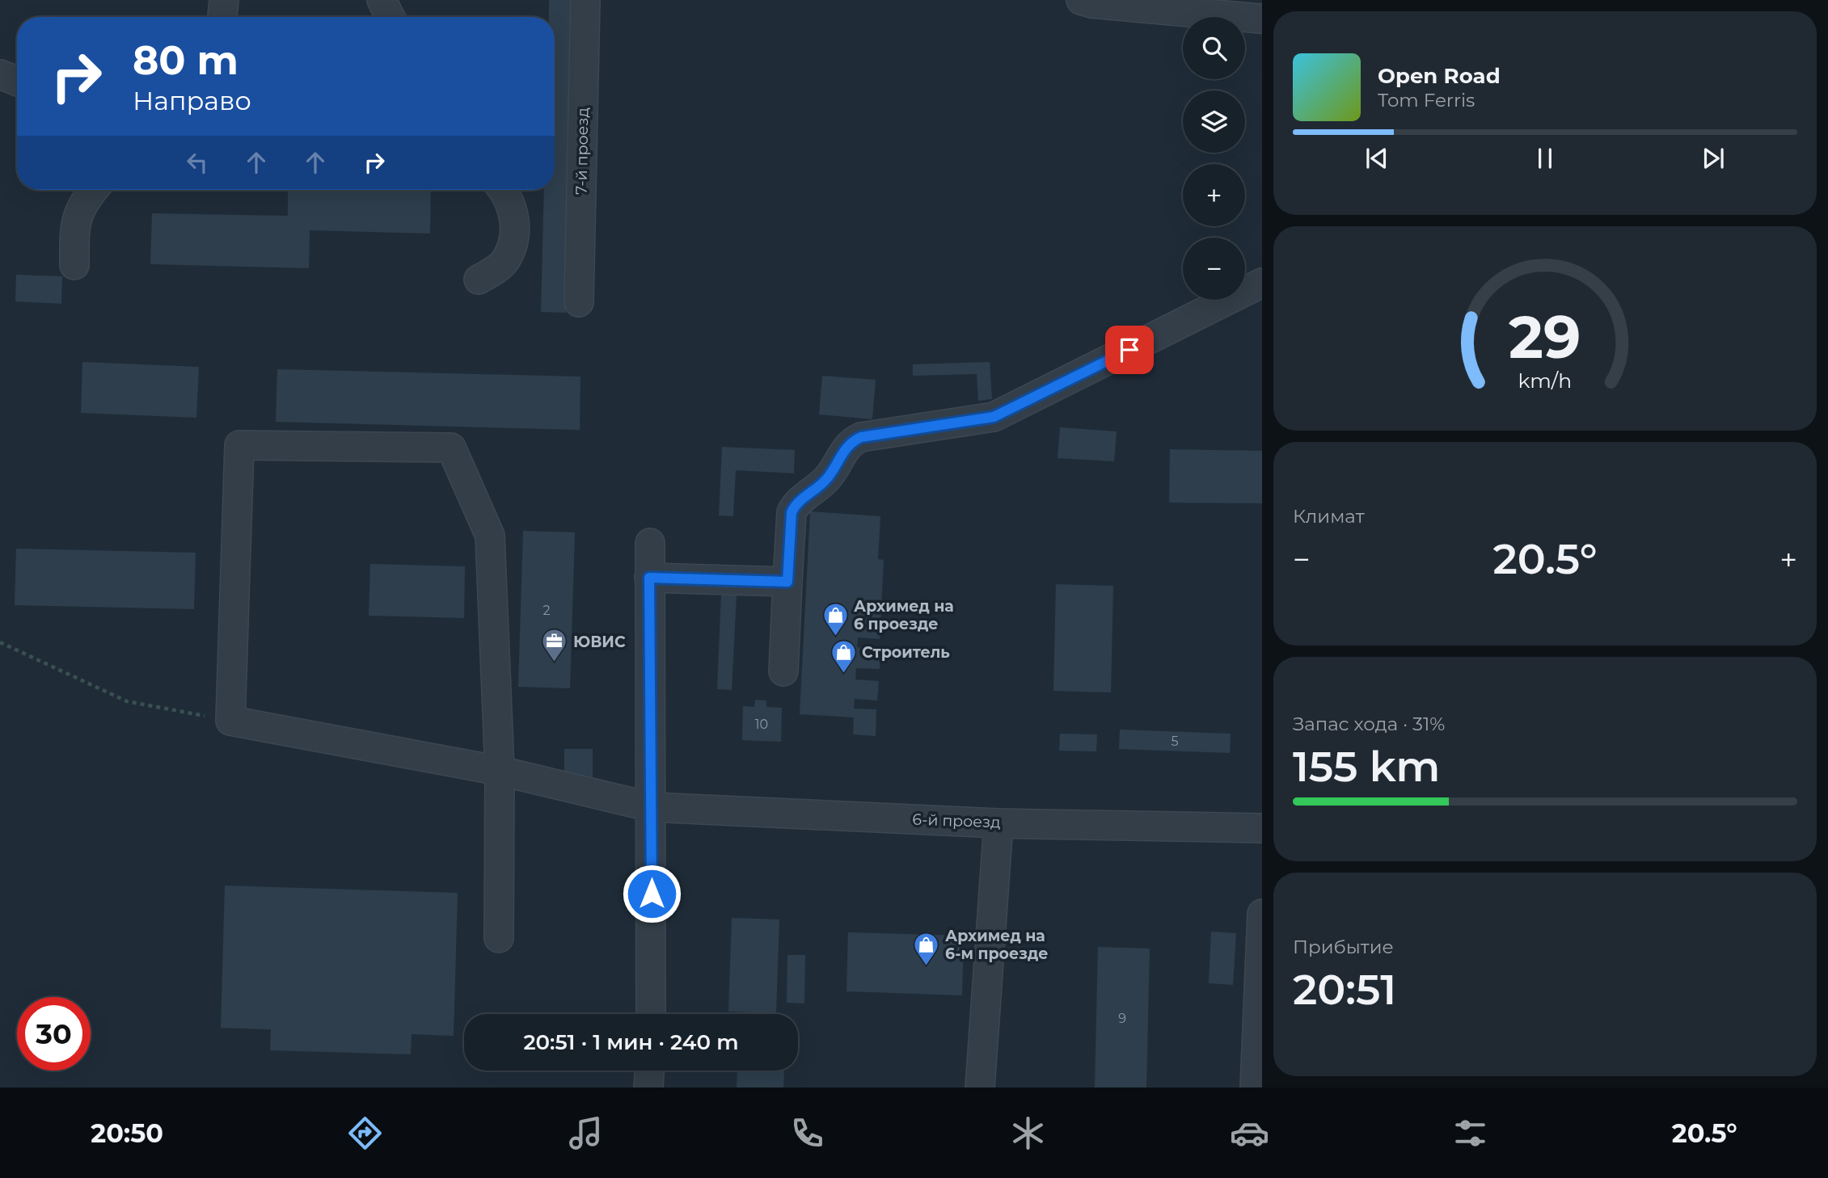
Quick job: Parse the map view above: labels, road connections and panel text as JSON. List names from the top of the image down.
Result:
{
  "streets": {
    "street": ["7-й проезд", "6-й проезд"]
  },
  "places": {
    "shop": ["Архимед на 6 проезде", "Строитель", "Архимед на 6-м проезде"],
    "office": ["ЮВИС"]
  },
  "house_numbers": [
    "2",
    "10",
    "5",
    "9"
  ],
  "page": {
    "map_buttons": ["+", "−"],
    "turn": ["80 m", "Направо"],
    "song": ["Open Road", "Tom Ferris"],
    "tile": [
      "Климат",
      ["Запас хода · 31%", "155 km"],
      ["Прибытие", "20:51"]
    ],
    "heat": ["−", "20.5°", "+"],
    "limit": "30",
    "trip": "20:51 · 1 мин · 240 m",
    "tabs": ["20:50", "20.5°"],
    "gauge": ["29", "km/h"]
  }
}
